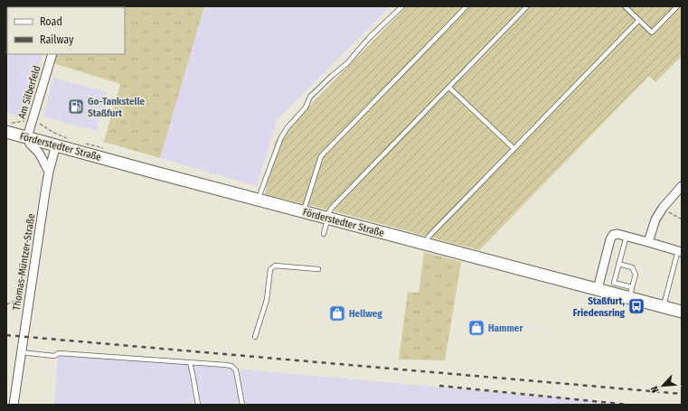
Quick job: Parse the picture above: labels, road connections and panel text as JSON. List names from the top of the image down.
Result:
{
  "streets": {
    "main road": ["Förderstedter Straße"],
    "street": ["Am Silberfeld", "Thomas-Müntzer-Straße"]
  },
  "crossings": [
    ["Am Silberfeld", "Förderstedter Straße"],
    ["Förderstedter Straße", "Thomas-Müntzer-Straße"]
  ],
  "places": {
    "fuel station": ["Go-Tankstelle Staßfurt"],
    "bus stop": ["Staßfurt, Friedensring"],
    "shop": ["Hellweg", "Hammer"]
  },
  "legend": ["Road", "Railway"],
  "north": "bottom left"
}
